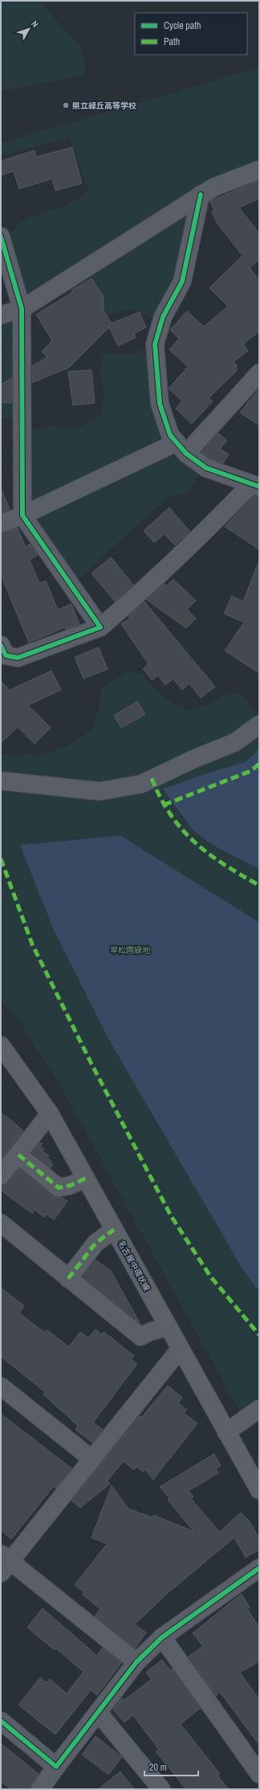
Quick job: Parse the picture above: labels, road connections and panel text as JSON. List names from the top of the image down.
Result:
{
  "streets": {
    "main road": ["名古屋中環状線"]
  },
  "parks": ["翠松園緑地"],
  "places": ["県立緑丘高等学校"],
  "legend": ["Cycle path", "Path"],
  "scale_bar": "20 m",
  "north": "top right"
}
